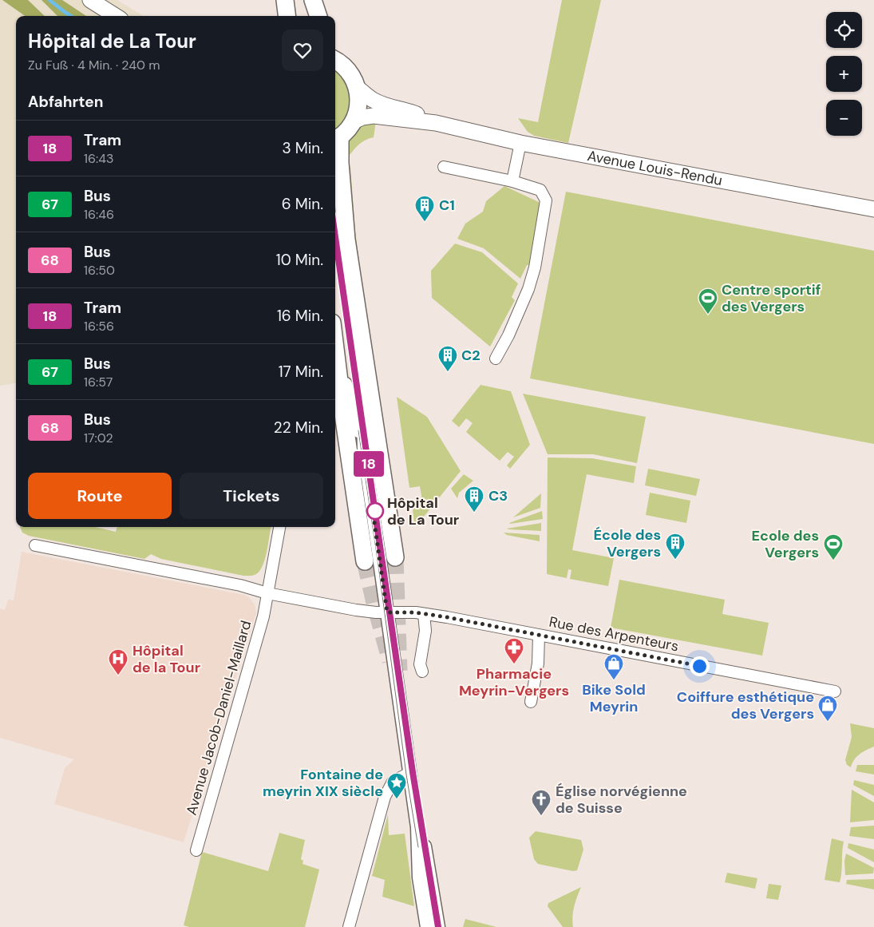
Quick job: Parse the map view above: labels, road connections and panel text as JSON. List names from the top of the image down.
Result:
{
  "streets": {
    "main road": ["Avenue Louis-Rendu"],
    "street": ["Rue des Arpenteurs", "Avenue Jacob-Daniel-Maillard"]
  },
  "places": {
    "building": [
      "C1",
      "C2",
      "C3",
      "École des Vergers"
    ],
    "sports": ["Centre sportif des Vergers", "Ecole des Vergers"],
    "other": ["Hôpital de La Tour"],
    "pharmacy": ["Pharmacie Meyrin-Vergers"],
    "hospital": ["Hôpital de la Tour"],
    "shop": ["Bike Sold Meyrin", "Coiffure esthétique des Vergers"],
    "place": ["Fontaine de meyrin XIX siècle"],
    "church": ["Église norvégienne de Suisse"]
  },
  "lines": ["tram line 18"],
  "page": {
    "on_map": "18",
    "map_buttons": ["+", "−"],
    "heading": [
      ["Hôpital de La Tour", "Zu Fuß · 4 Min. · 240 m"],
      "Abfahrten"
    ],
    "list": [
      {
        "mark": "18",
        "name": "Tram",
        "note": "16:43",
        "value": "3 Min."
      },
      {
        "mark": "67",
        "name": "Bus",
        "note": "16:46",
        "value": "6 Min."
      },
      {
        "mark": "68",
        "name": "Bus",
        "note": "16:50",
        "value": "10 Min."
      },
      {
        "mark": "18",
        "name": "Tram",
        "note": "16:56",
        "value": "16 Min."
      },
      {
        "mark": "67",
        "name": "Bus",
        "note": "16:57",
        "value": "17 Min."
      },
      {
        "mark": "68",
        "name": "Bus",
        "note": "17:02",
        "value": "22 Min."
      }
    ],
    "buttons": ["Route", "Tickets"]
  }
}
